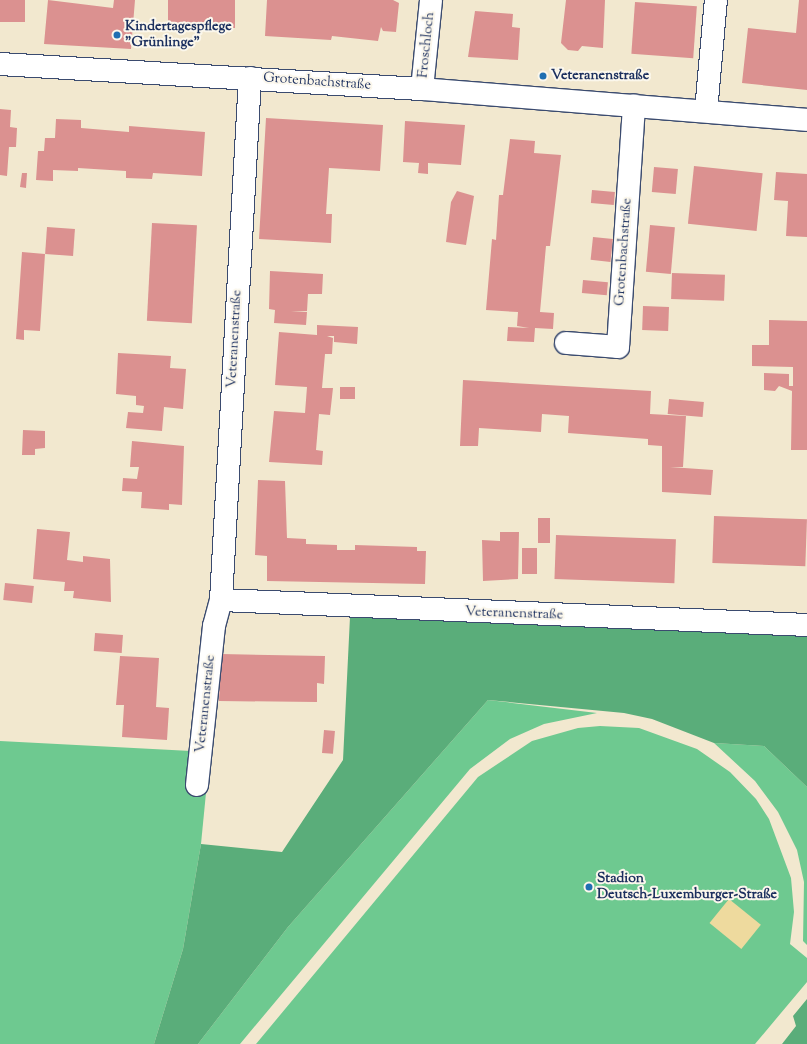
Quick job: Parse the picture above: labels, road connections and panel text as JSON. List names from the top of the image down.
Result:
{
  "streets": {
    "street": ["Froschloch", "Grotenbachstraße", "Veteranenstraße"]
  },
  "crossings": [
    ["Froschloch", "Grotenbachstraße"],
    ["Grotenbachstraße", "Veteranenstraße"]
  ],
  "places": ["Kindertagespflege \"Grünlinge\"", "Veteranenstraße", "Stadion Deutsch-Luxemburger-Straße"]
}
